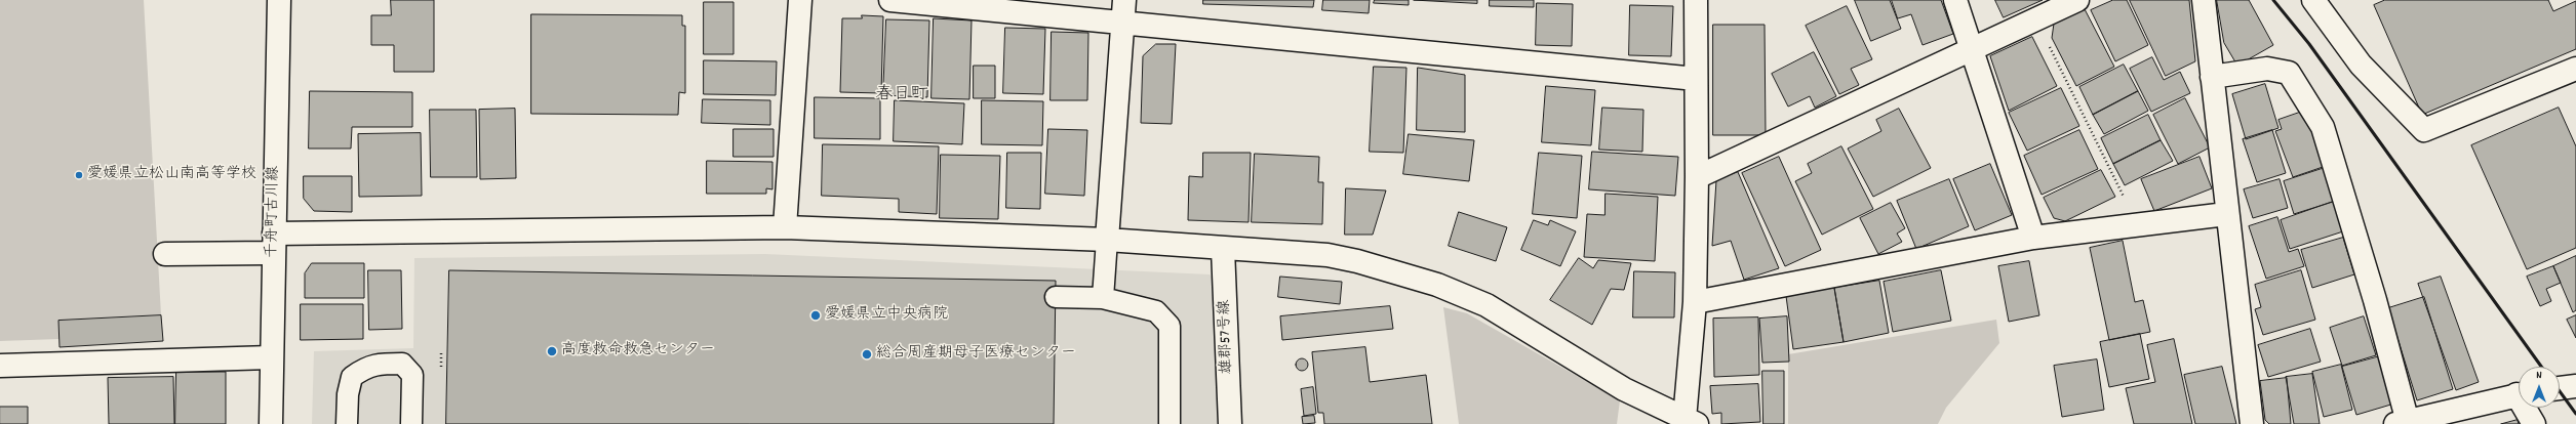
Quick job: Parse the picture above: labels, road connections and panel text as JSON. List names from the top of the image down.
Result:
{
  "streets": {
    "street": ["千舟町古川線", "雄郡57号線"]
  },
  "districts": ["春日町"],
  "places": [
    "愛媛県立松山南高等学校",
    "愛媛県立中央病院",
    "高度救命救急センター",
    "総合周産期母子医療センター"
  ],
  "north": "top"
}
